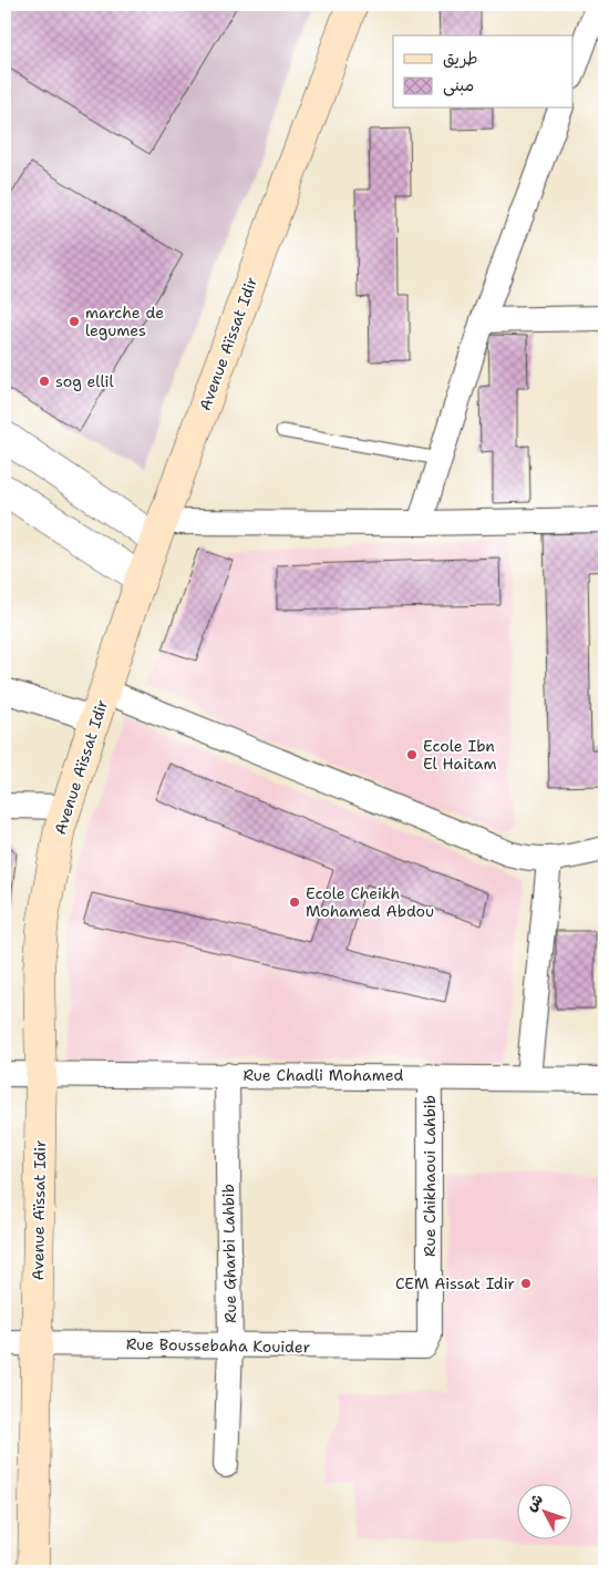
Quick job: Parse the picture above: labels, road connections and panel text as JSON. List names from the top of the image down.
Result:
{
  "streets": {
    "main road": ["Avenue Aïssat Idir"],
    "street": [
      "Rue Chadli Mohamed",
      "Rue Chikhaoui Lahbib",
      "Rue Gharbi Lahbib",
      "Rue Boussebaha Kouider"
    ]
  },
  "crossings": [
    ["Avenue Aïssat Idir", "Rue Chadli Mohamed"],
    ["Avenue Aïssat Idir", "Rue Boussebaha Kouider"],
    ["Rue Chadli Mohamed", "Rue Chikhaoui Lahbib"],
    ["Rue Chadli Mohamed", "Rue Gharbi Lahbib"],
    ["Rue Chikhaoui Lahbib", "Rue Boussebaha Kouider"],
    ["Rue Gharbi Lahbib", "Rue Boussebaha Kouider"]
  ],
  "places": [
    "marche de legumes",
    "sog ellil",
    "Ecole Ibn El Haitam",
    "Ecole Cheikh Mohamed Abdou",
    "CEM Aissat Idir"
  ],
  "legend": ["طريق", "مبنى"],
  "north": "top left"
}
